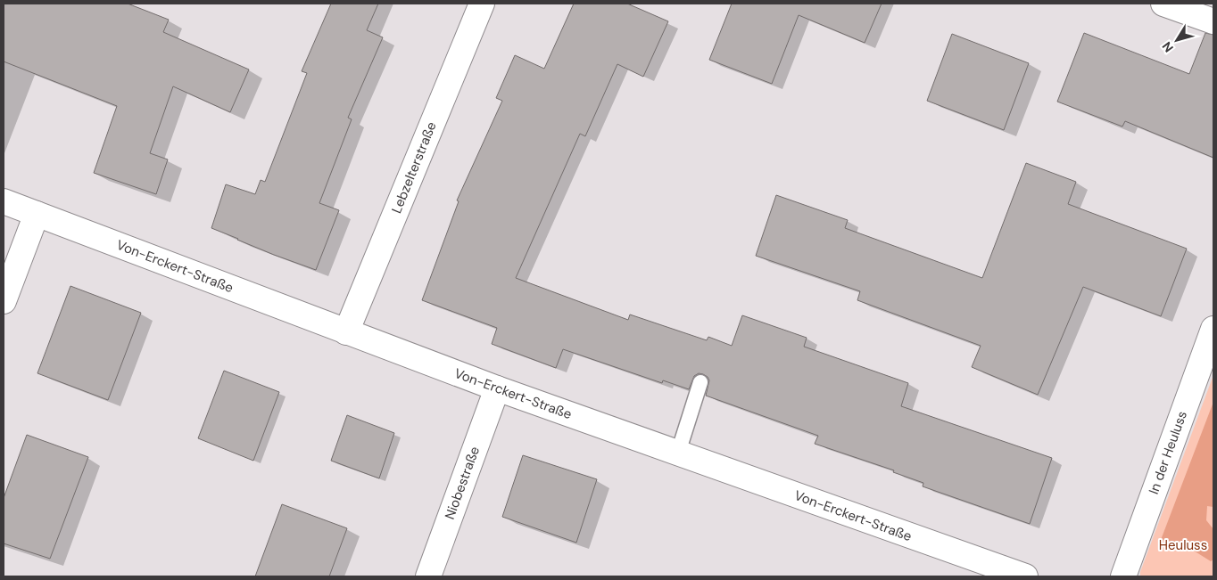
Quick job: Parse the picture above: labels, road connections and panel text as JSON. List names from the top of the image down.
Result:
{
  "streets": {
    "street": [
      "Lebzelterstraße",
      "Von-Erckert-Straße",
      "In der Heuluss",
      "Niobestraße"
    ]
  },
  "crossings": [
    ["Lebzelterstraße", "Von-Erckert-Straße"],
    ["Von-Erckert-Straße", "Niobestraße"]
  ],
  "parks": ["Heuluss"],
  "north": "bottom left"
}
